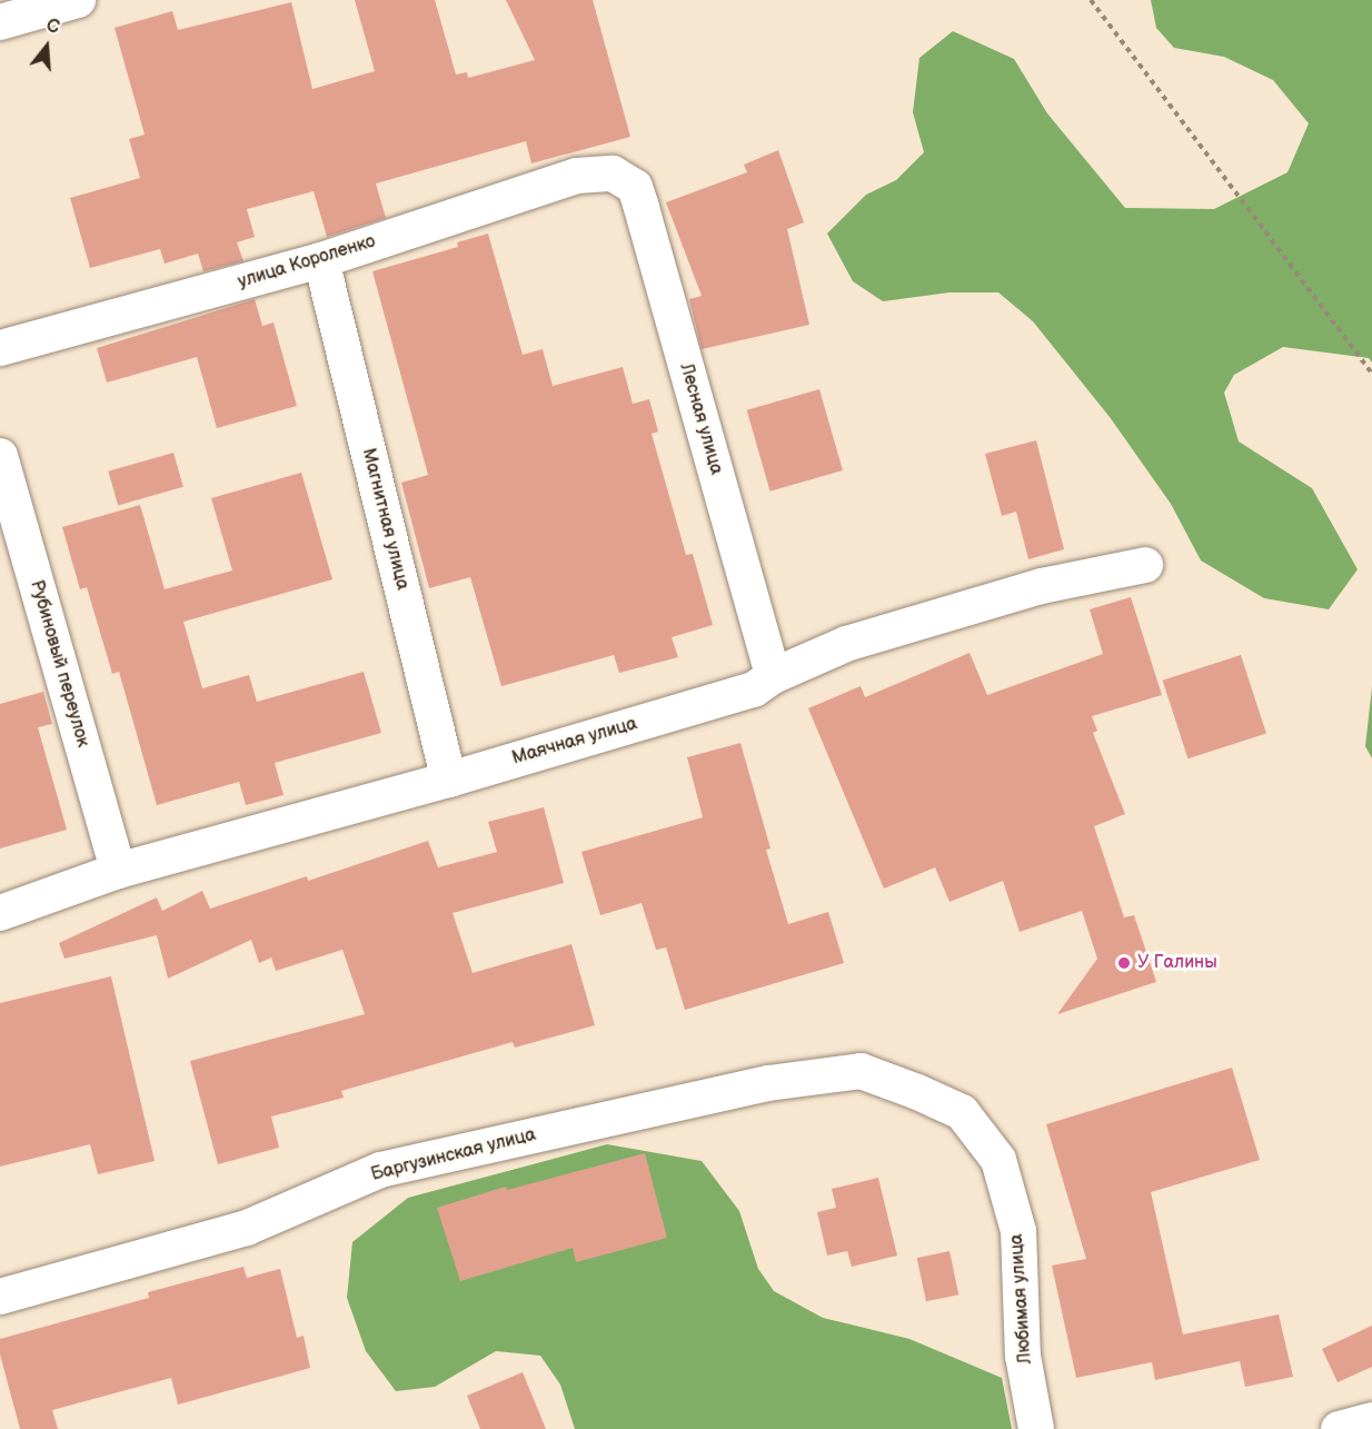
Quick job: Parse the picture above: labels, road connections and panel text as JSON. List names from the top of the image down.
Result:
{
  "streets": {
    "street": [
      "улица Короленко",
      "Лесная улица",
      "Магнитная улица",
      "Рубиновый переулок",
      "Маячная улица",
      "Баргузинская улица",
      "Любимая улица"
    ]
  },
  "crossings": [
    ["улица Короленко", "Лесная улица"],
    ["улица Короленко", "Магнитная улица"],
    ["Лесная улица", "Маячная улица"],
    ["Магнитная улица", "Маячная улица"],
    ["Рубиновый переулок", "Маячная улица"],
    ["Баргузинская улица", "Любимая улица"]
  ],
  "places": ["У Галины"],
  "north": "top"
}
